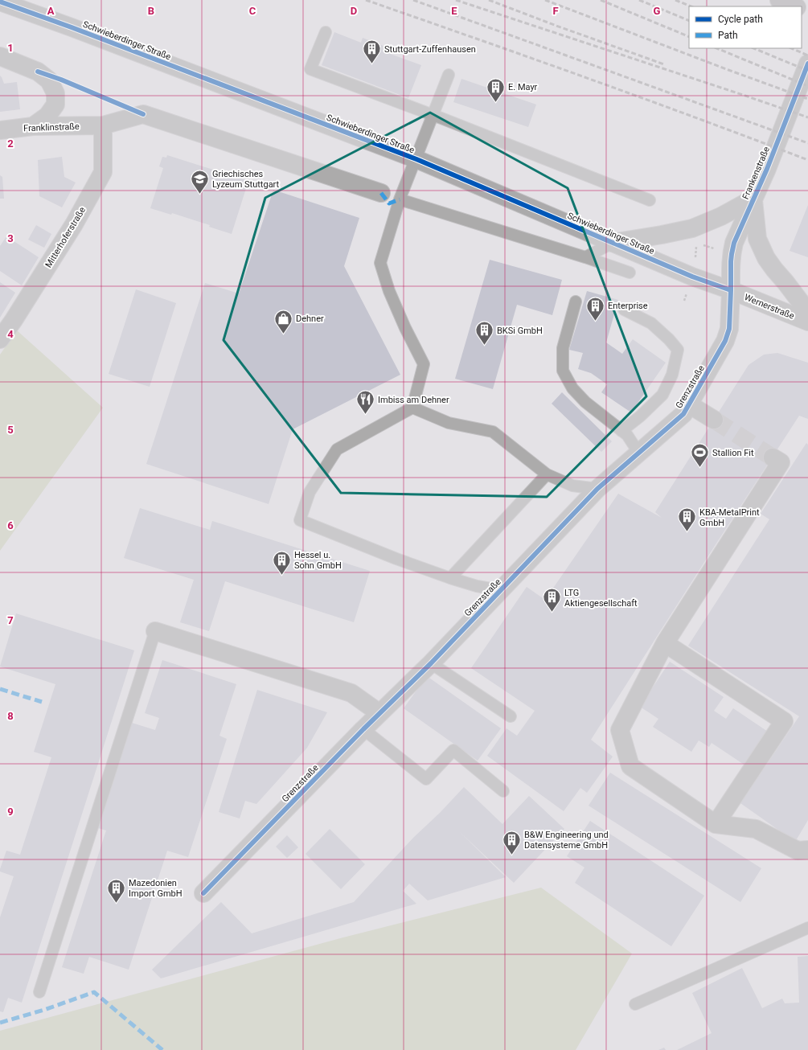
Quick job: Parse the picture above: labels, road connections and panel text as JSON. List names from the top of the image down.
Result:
{
  "streets": {
    "main road": ["Schwieberdinger Straße", "Wernerstraße"],
    "street": [
      "Franklinstraße",
      "Frankenstraße",
      "Mitterhoferstraße",
      "Grenzstraße"
    ]
  },
  "crossings": [
    ["Schwieberdinger Straße", "Frankenstraße"],
    ["Schwieberdinger Straße", "Wernerstraße"],
    ["Schwieberdinger Straße", "Grenzstraße"],
    ["Franklinstraße", "Mitterhoferstraße"],
    ["Frankenstraße", "Wernerstraße"],
    ["Frankenstraße", "Grenzstraße"],
    ["Wernerstraße", "Grenzstraße"]
  ],
  "places": {
    "building": [
      "Stuttgart-Zuffenhausen",
      "E. Mayr",
      "Enterprise",
      "BKSi GmbH",
      "KBA-MetalPrint GmbH",
      "Hessel u. Sohn GmbH",
      "LTG Aktiengesellschaft",
      "B&W Engineering und Datensysteme GmbH",
      "Mazedonien Import GmbH"
    ],
    "school or university": ["Griechisches Lyzeum Stuttgart"],
    "shop": ["Dehner"],
    "restaurant": ["Imbiss am Dehner"],
    "sports": ["Stallion Fit"]
  },
  "legend": ["Cycle path", "Path"],
  "grid": {
    "columns": [
      "A",
      "B",
      "C",
      "D",
      "E",
      "F",
      "G"
    ],
    "rows": [
      "1",
      "2",
      "3",
      "4",
      "5",
      "6",
      "7",
      "8",
      "9"
    ]
  }
}
